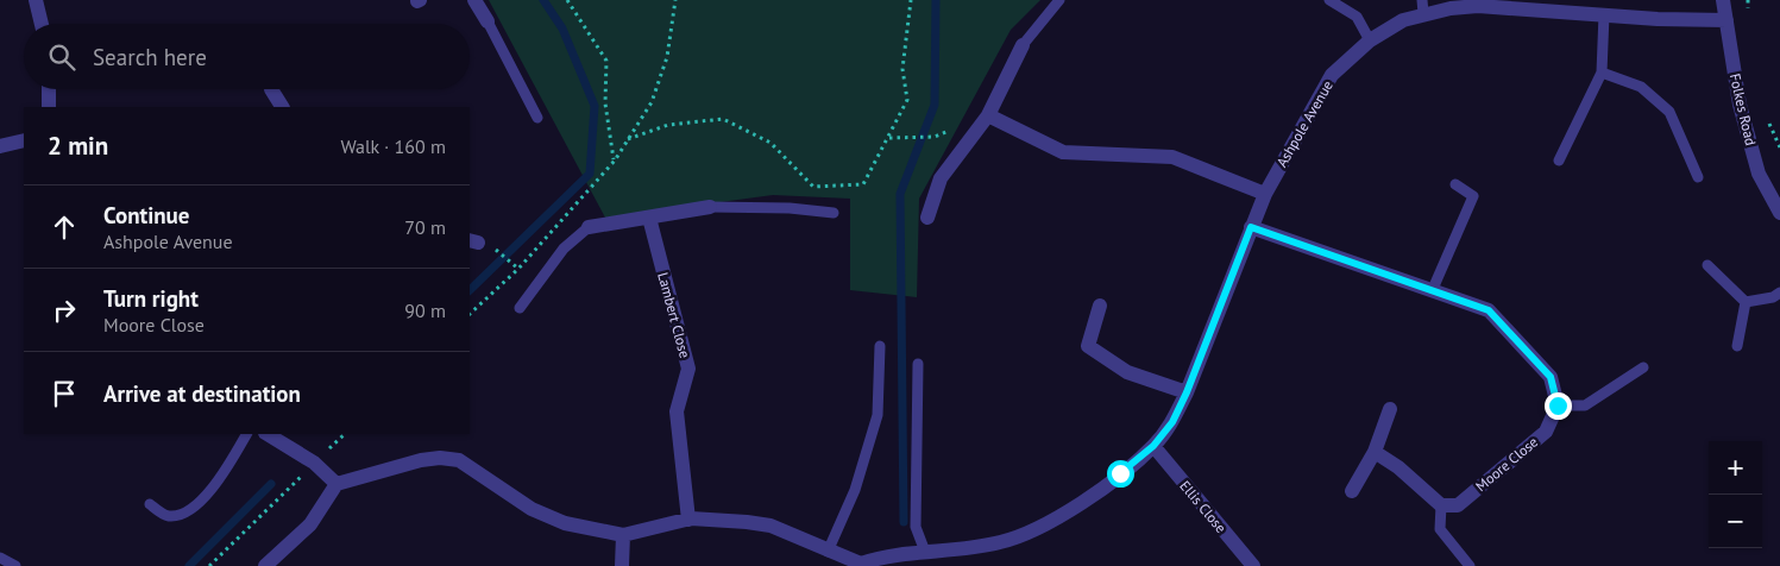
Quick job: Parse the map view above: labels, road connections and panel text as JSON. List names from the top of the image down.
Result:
{
  "streets": {
    "street": [
      "Folkes Road",
      "Ashpole Avenue",
      "Lambert Close",
      "Moore Close",
      "Ellis Close"
    ]
  },
  "crossings": [
    ["Folkes Road", "Ashpole Avenue"],
    ["Ashpole Avenue", "Lambert Close"],
    ["Ashpole Avenue", "Ellis Close"]
  ],
  "page": {
    "search": "Search here",
    "heading": ["2 min", "Walk · 160 m"],
    "list": [
      ["Continue", "Ashpole Avenue", "70 m"],
      ["Turn right", "Moore Close", "90 m"],
      "Arrive at destination"
    ],
    "map_buttons": ["+", "−"]
  }
}
